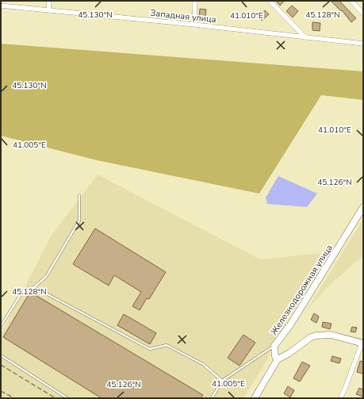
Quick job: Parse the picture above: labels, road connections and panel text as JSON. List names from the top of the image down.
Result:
{
  "streets": {
    "street": ["Западная улица", "Железнодорожная улица"]
  },
  "coordinates": [
    "45.130°N",
    "45.128°N",
    "41.010°E",
    "41.005°E",
    "45.126°N"
  ]
}
